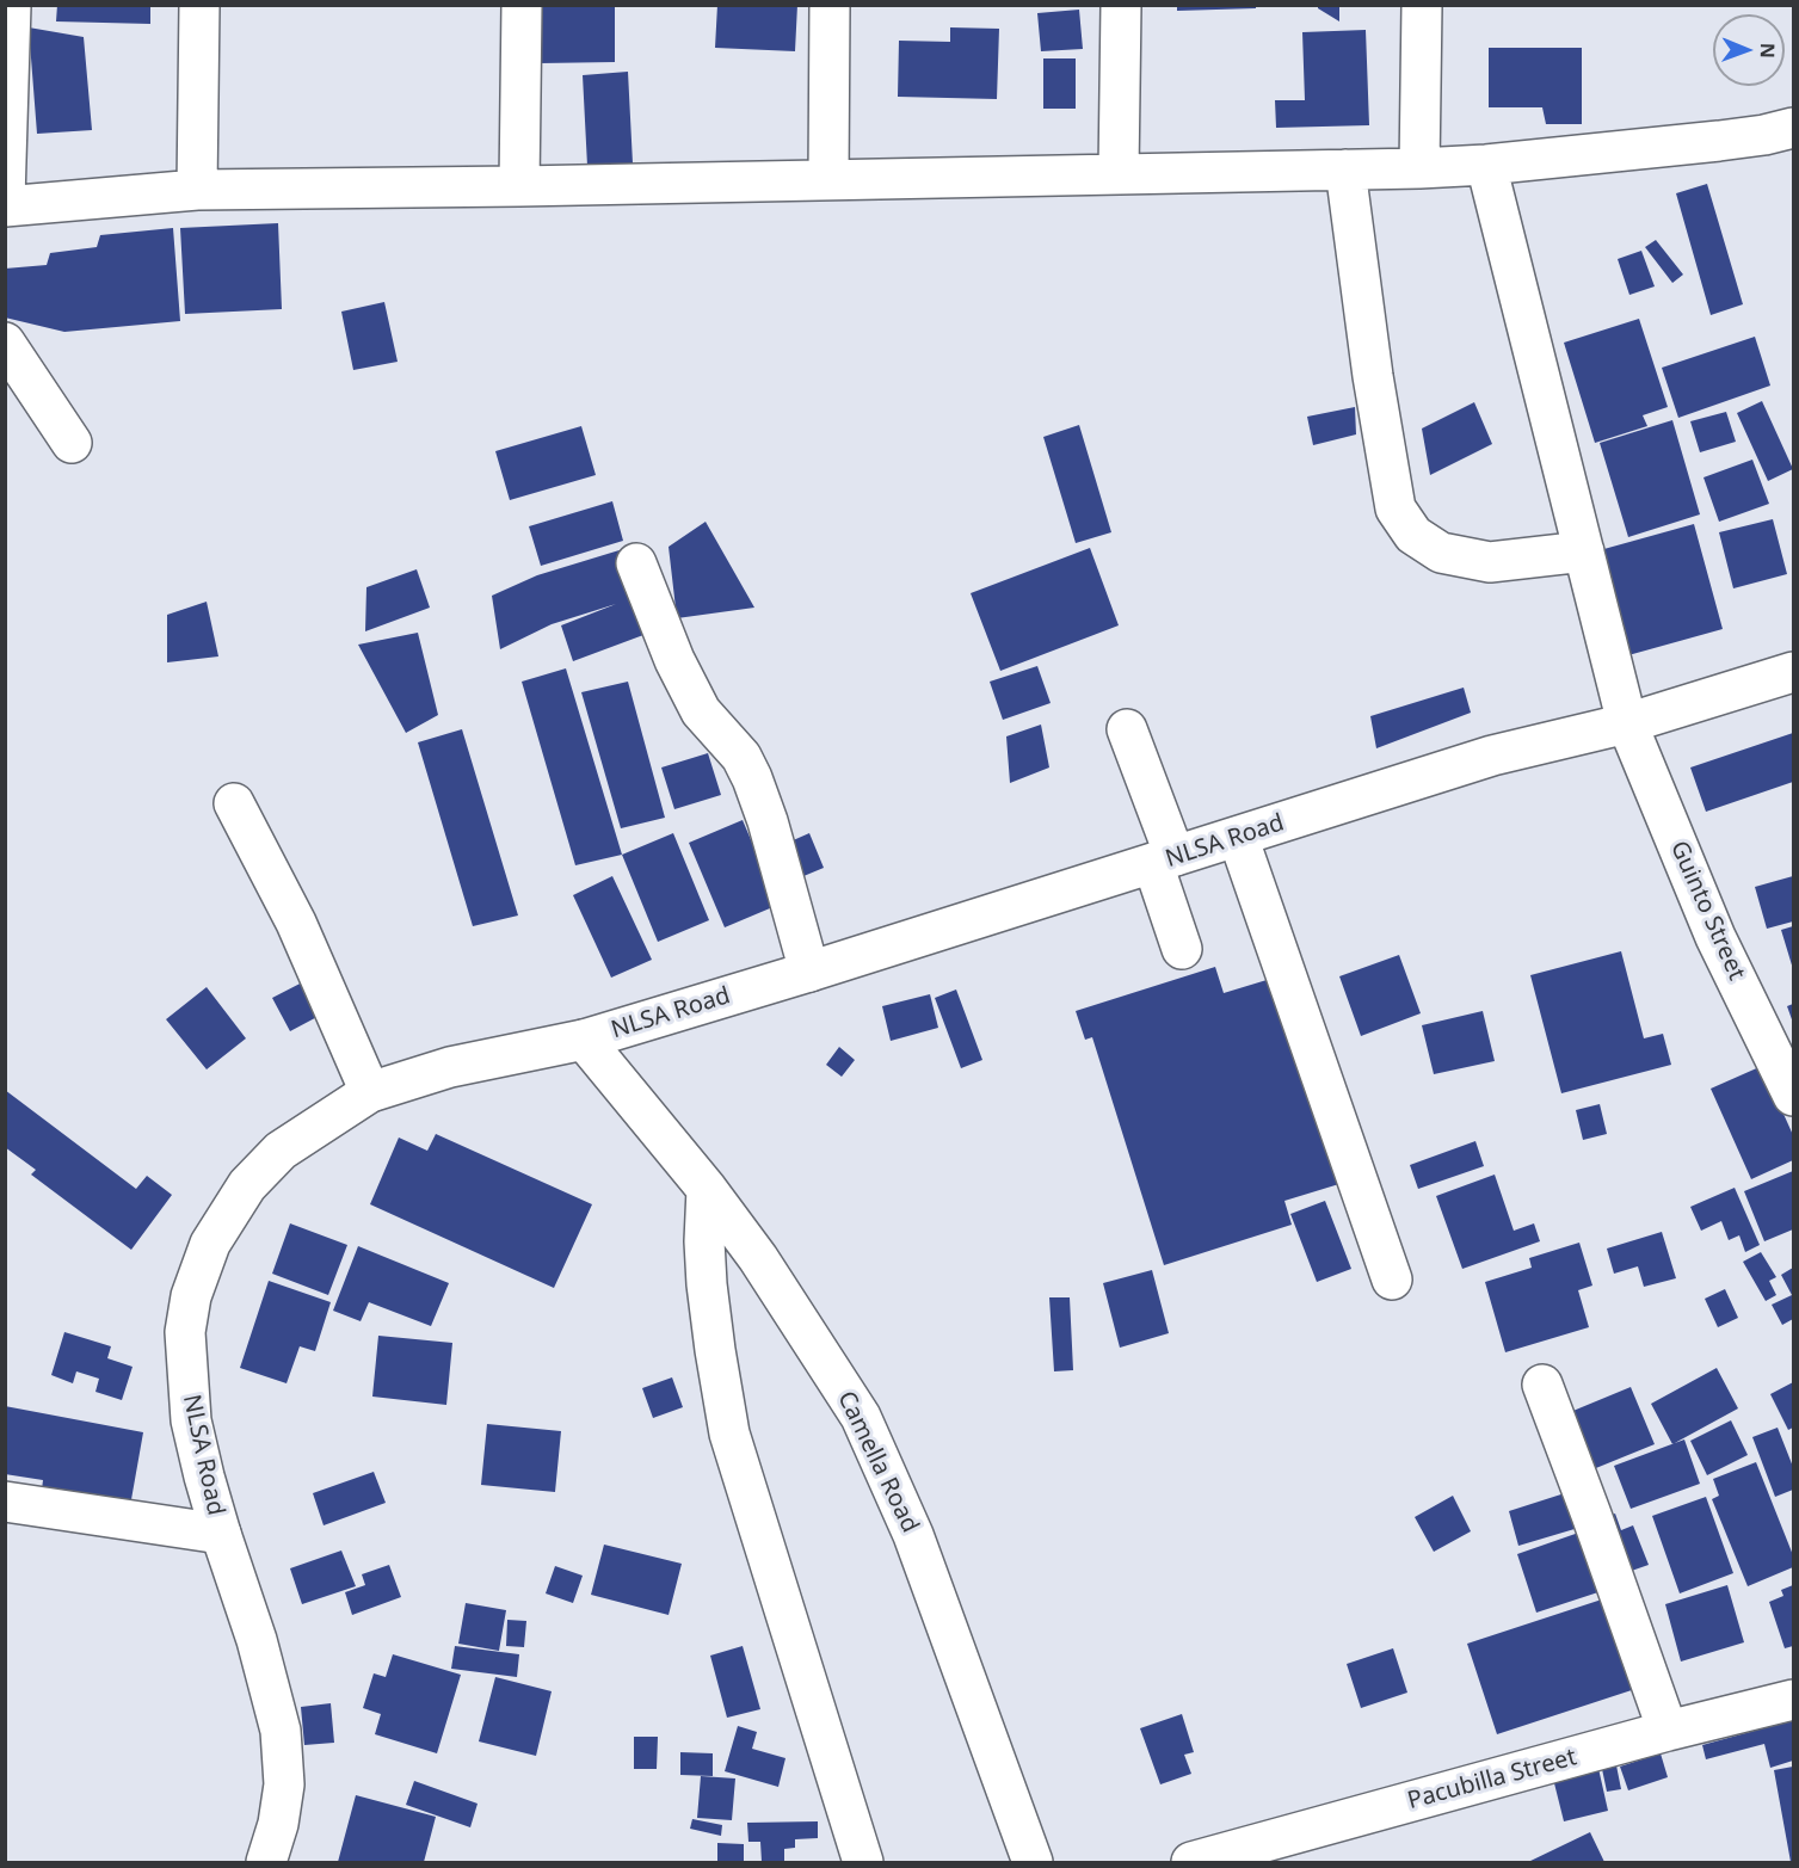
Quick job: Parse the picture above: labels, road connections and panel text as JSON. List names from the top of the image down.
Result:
{
  "streets": {
    "street": [
      "NLSA Road",
      "Guinto Street",
      "Camella Road",
      "Pacubilla Street"
    ]
  },
  "crossings": [
    ["NLSA Road", "Guinto Street"],
    ["NLSA Road", "Camella Road"]
  ],
  "north": "right"
}
